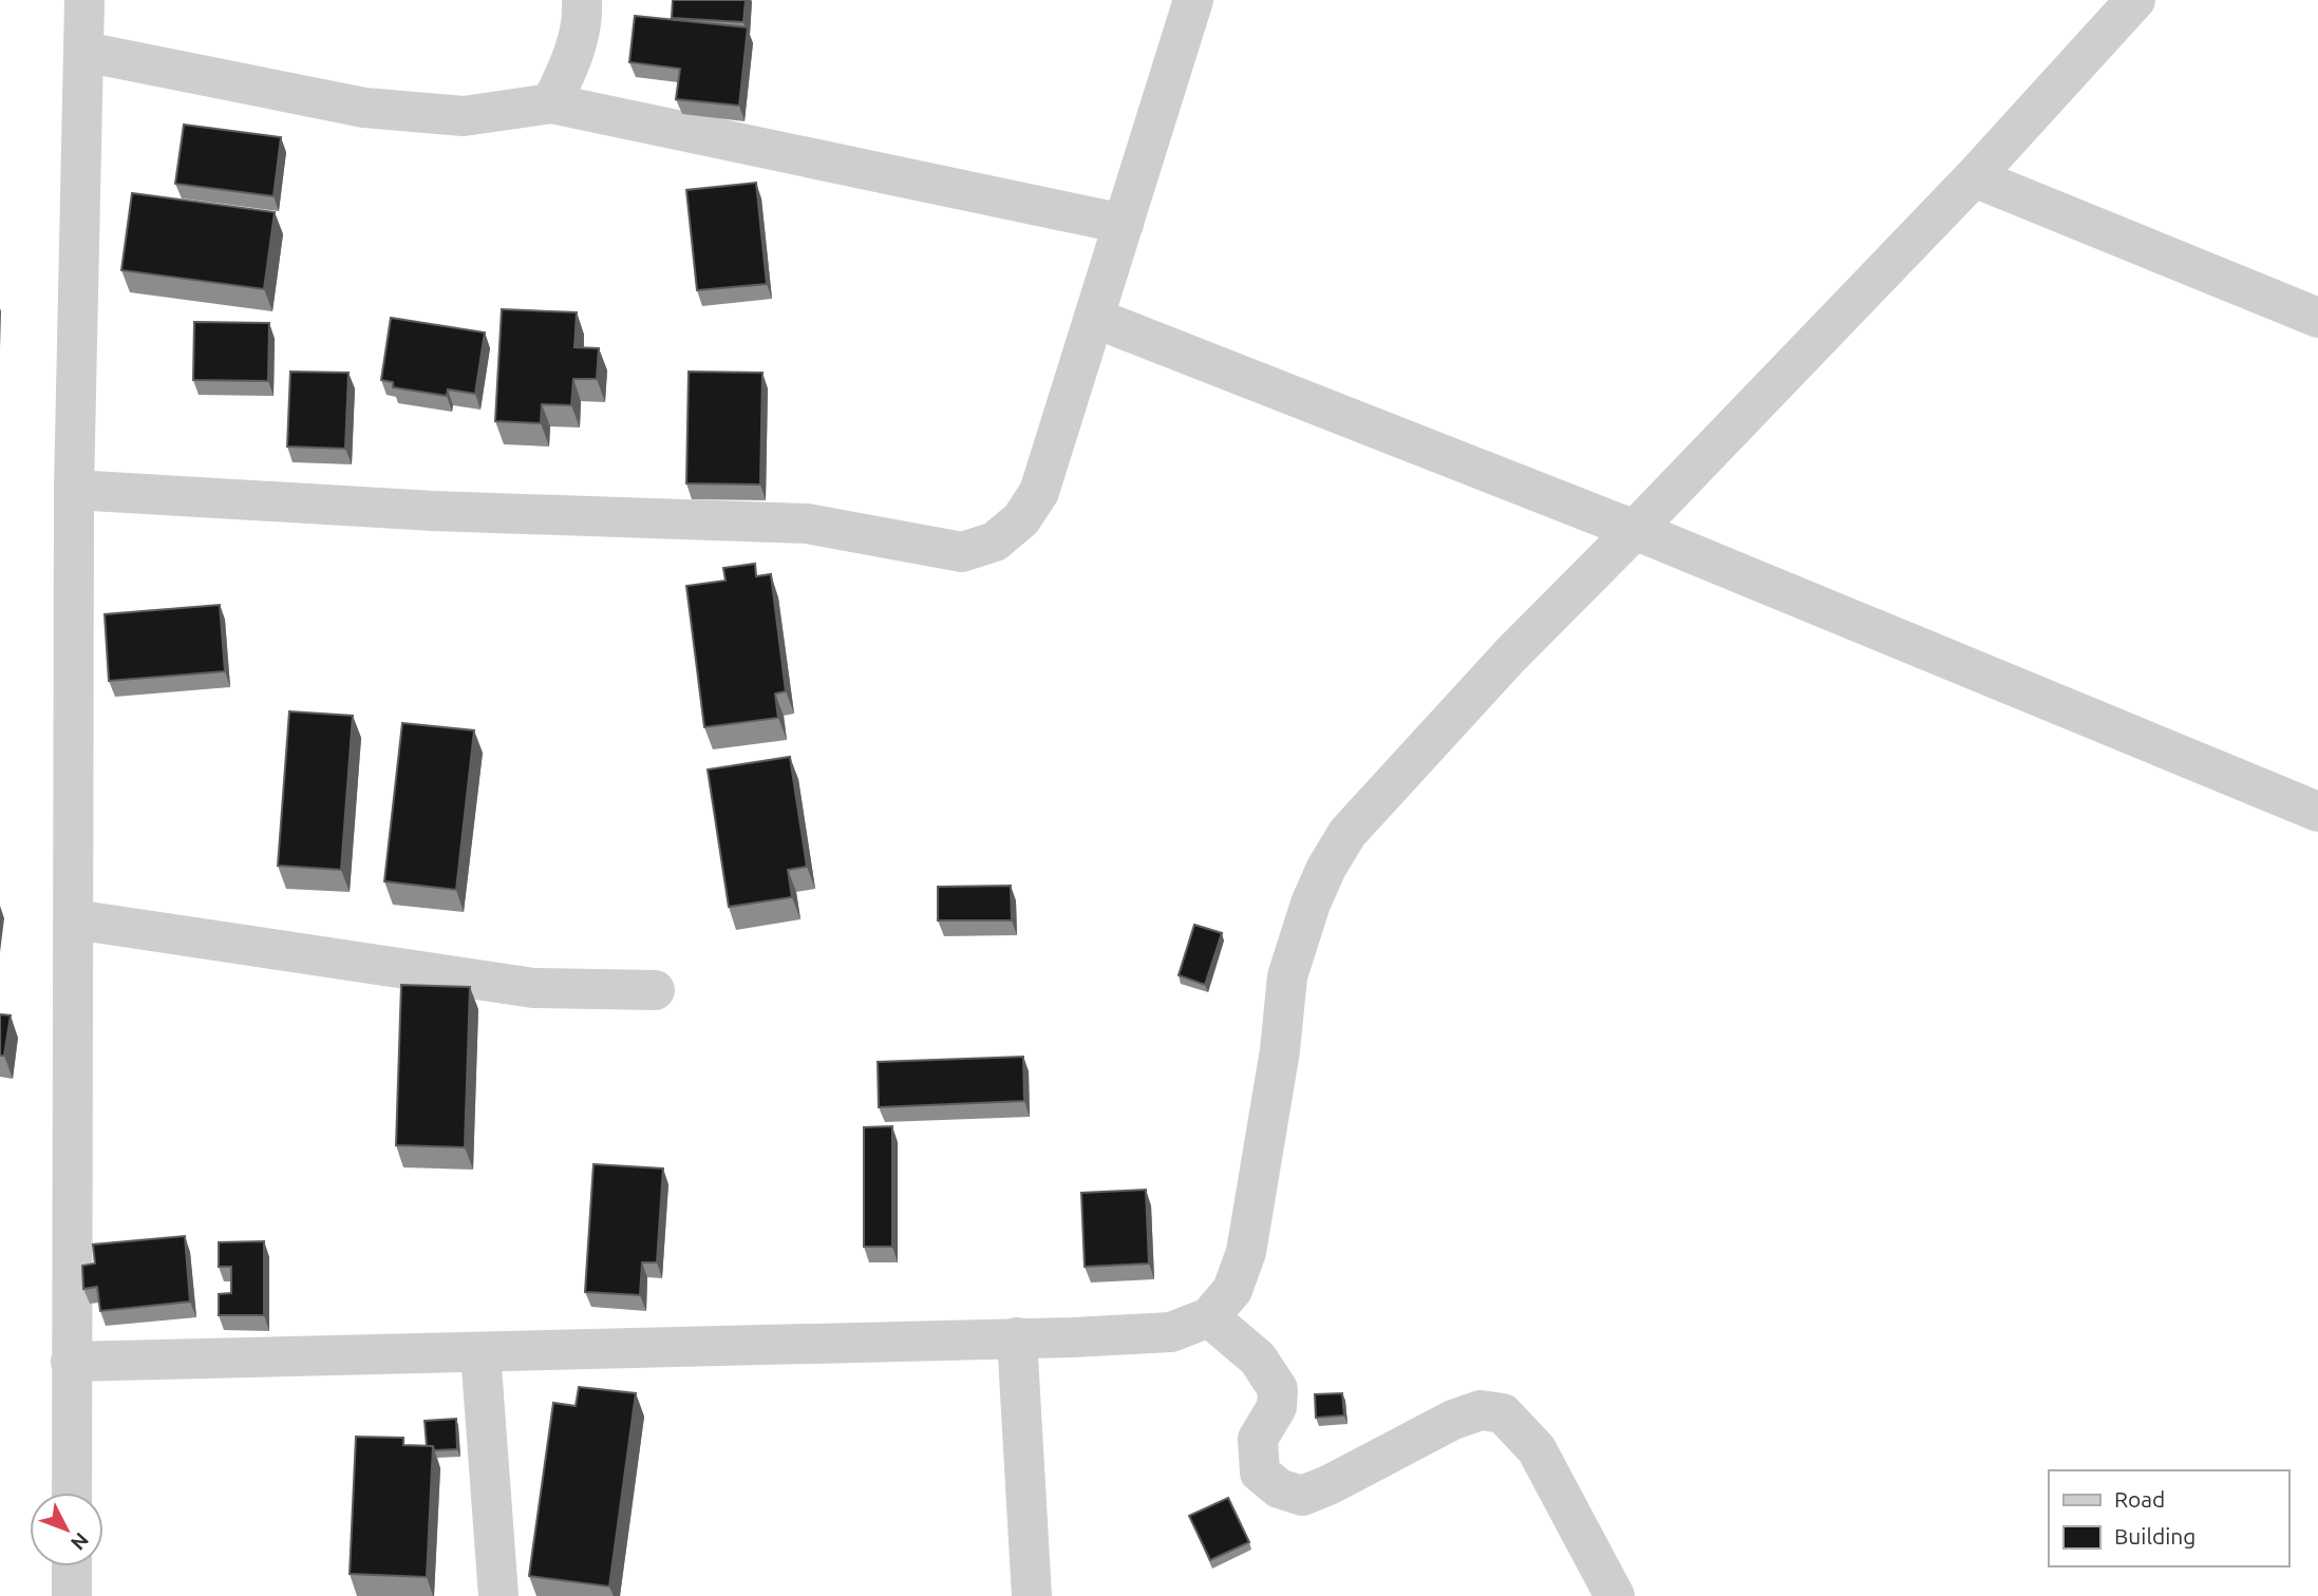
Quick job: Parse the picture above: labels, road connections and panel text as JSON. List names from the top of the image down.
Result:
{
  "legend": ["Road", "Building"],
  "north": "bottom right"
}
